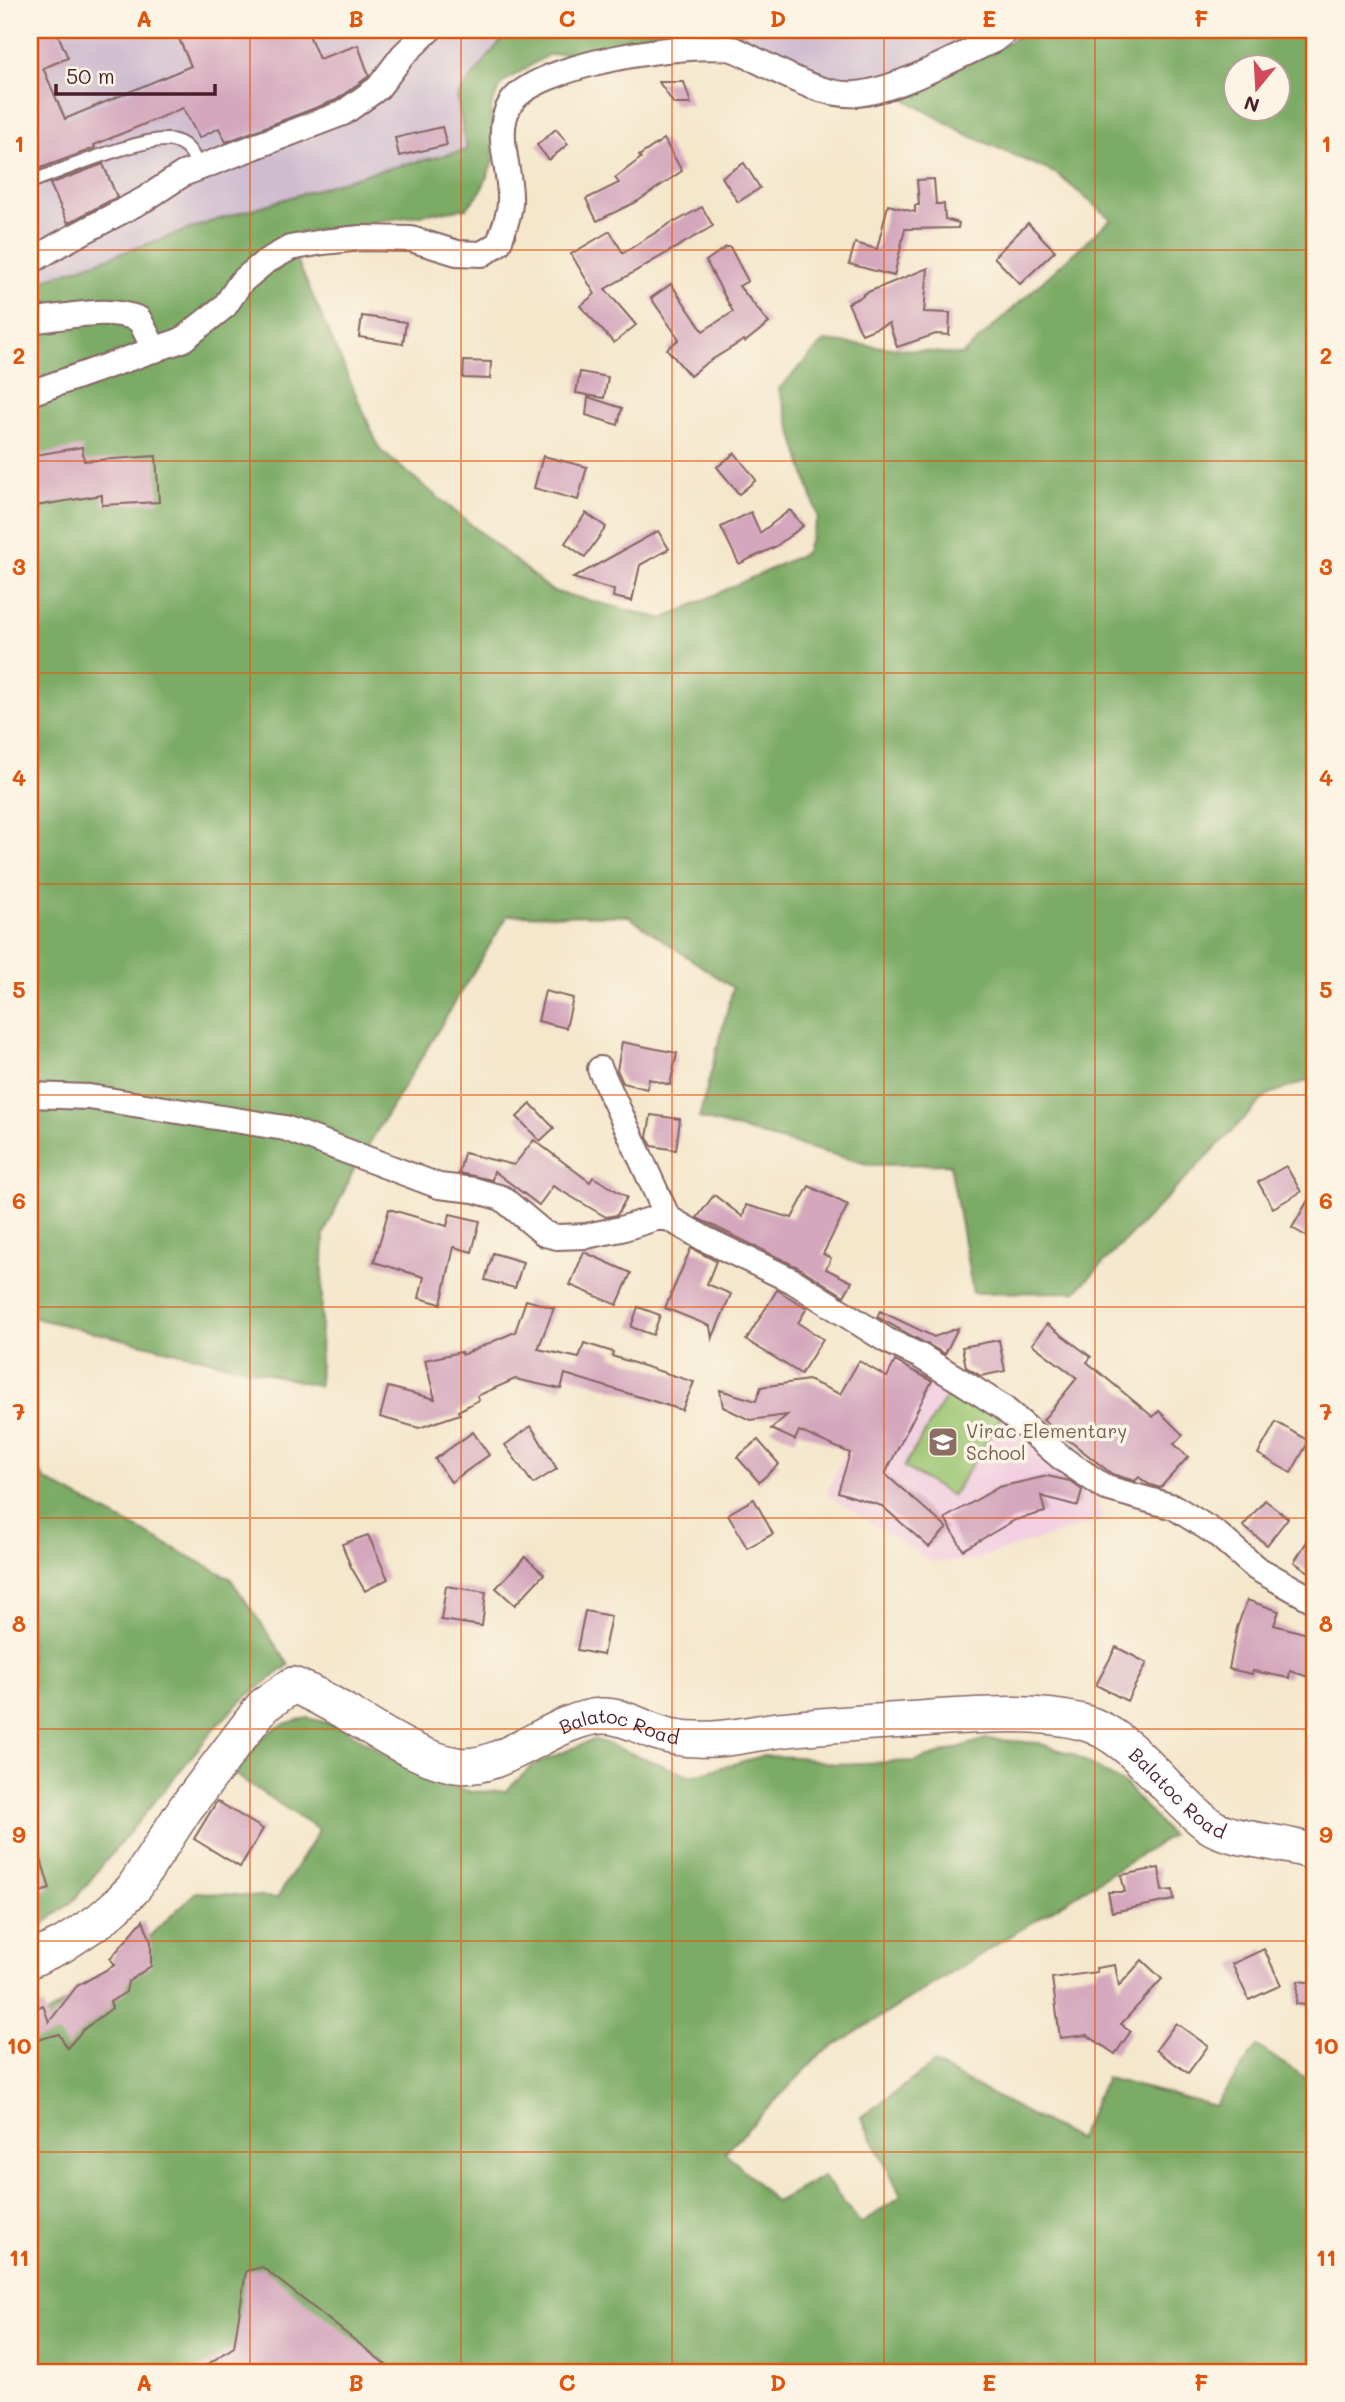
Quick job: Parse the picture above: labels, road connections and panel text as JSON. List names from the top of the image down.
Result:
{
  "streets": {
    "main road": ["Balatoc Road"]
  },
  "places": {
    "school or university": ["Virac Elementary School"]
  },
  "scale_bar": "50 m",
  "north": "bottom",
  "grid": {
    "columns": [
      "A",
      "B",
      "C",
      "D",
      "E",
      "F"
    ],
    "rows": [
      "1",
      "2",
      "3",
      "4",
      "5",
      "6",
      "7",
      "8",
      "9",
      "10",
      "11"
    ]
  }
}
